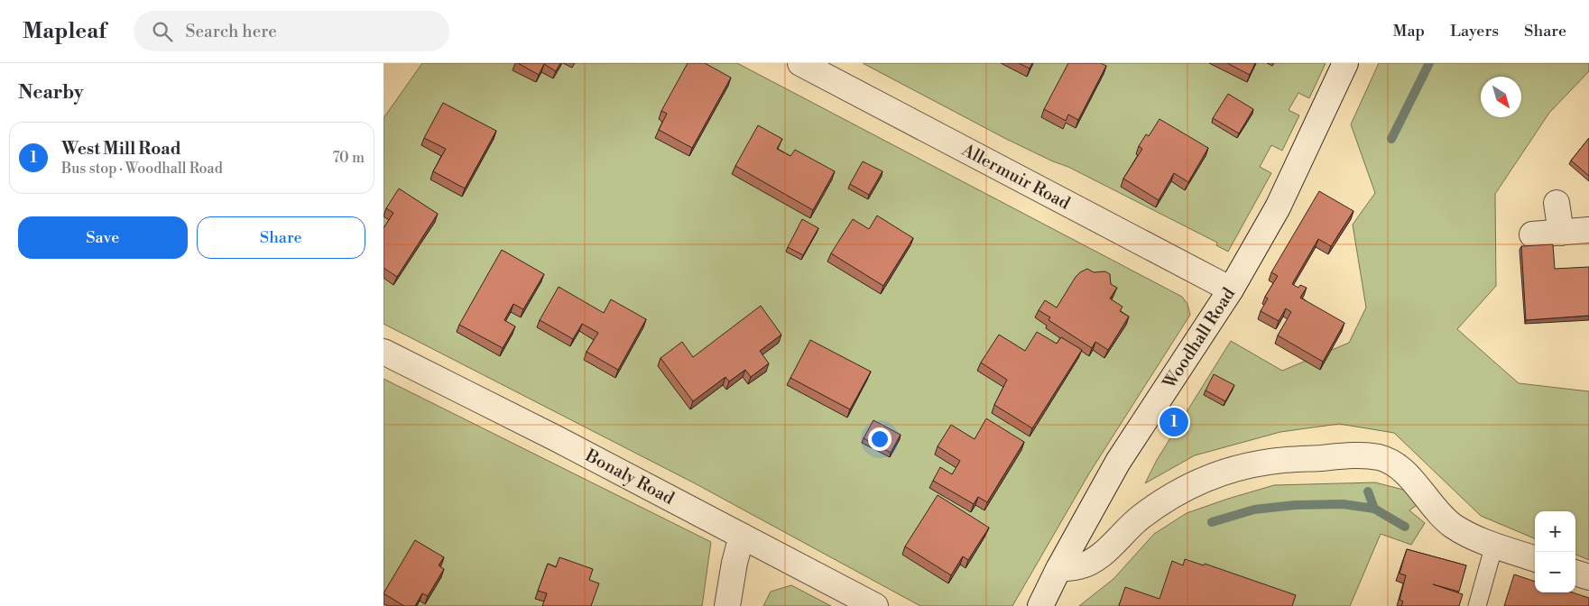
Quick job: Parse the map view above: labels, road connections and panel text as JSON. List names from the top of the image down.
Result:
{
  "streets": {
    "street": ["Allermuir Road", "Woodhall Road", "Bonaly Road"]
  },
  "crossings": [
    ["Allermuir Road", "Woodhall Road"]
  ],
  "north": "bottom right",
  "page": {
    "header": "Mapleaf",
    "search": "Search here",
    "nav": ["Map", "Layers", "Share"],
    "heading": "Nearby",
    "list": [
      {
        "mark": "1",
        "name": "West Mill Road",
        "note": "Bus stop · Woodhall Road",
        "value": "70 m"
      }
    ],
    "buttons": ["Save", "Share"],
    "pins": "1",
    "map_buttons": ["+", "−"]
  }
}
